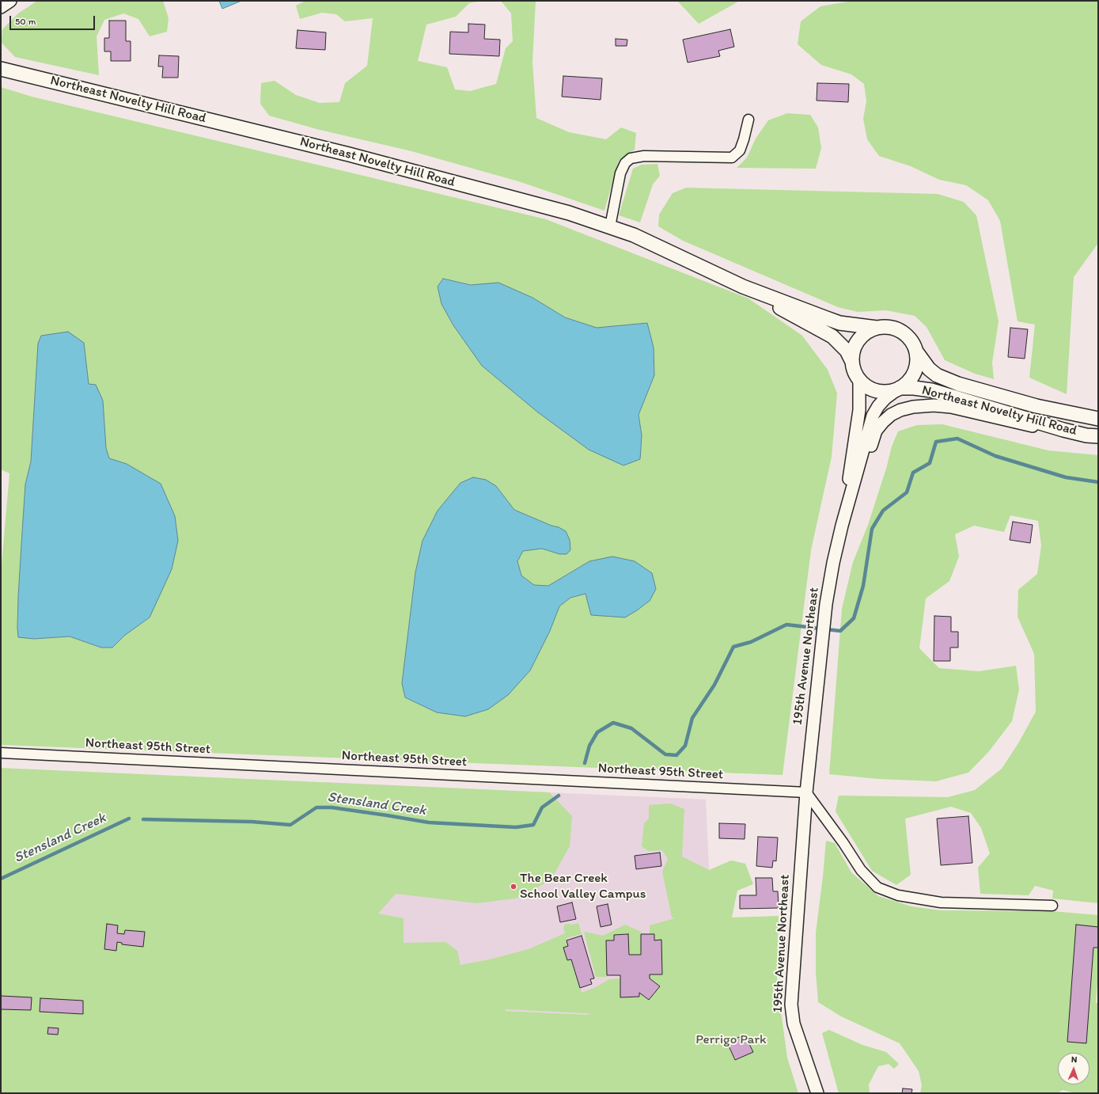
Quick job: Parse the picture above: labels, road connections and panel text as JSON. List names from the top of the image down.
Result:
{
  "streets": {
    "main road": ["Northeast Novelty Hill Road"],
    "street": ["195th Avenue Northeast", "Northeast 95th Street"]
  },
  "crossings": [
    ["195th Avenue Northeast", "Northeast 95th Street"]
  ],
  "water": ["Stensland Creek"],
  "parks": ["Perrigo Park"],
  "places": ["The Bear Creek School Valley Campus"],
  "scale_bar": "50 m",
  "north": "top"
}
